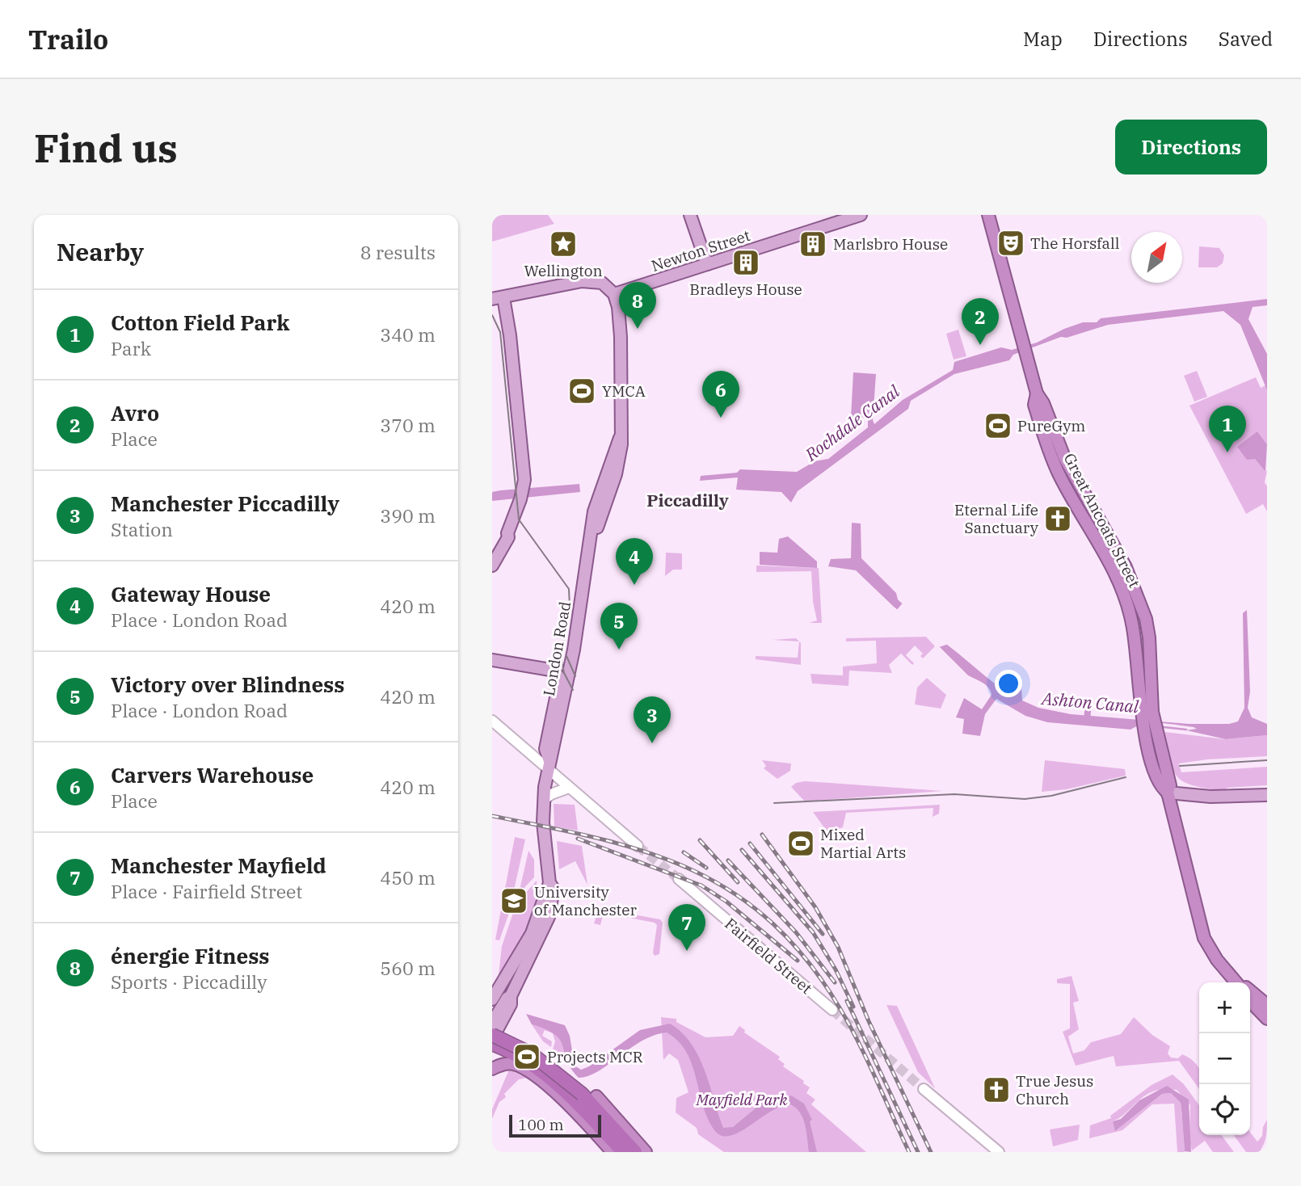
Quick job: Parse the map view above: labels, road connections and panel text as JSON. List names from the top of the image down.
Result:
{
  "streets": {
    "highway": ["Great Ancoats Street"],
    "main road": ["Newton Street", "London Road", "Fairfield Street"]
  },
  "crossings": [
    ["Newton Street", "London Road"]
  ],
  "districts": ["Piccadilly"],
  "water": ["Rochdale Canal", "Ashton Canal"],
  "parks": ["Mayfield Park"],
  "places": {
    "theatre": ["The Horsfall"],
    "place": ["Wellington"],
    "building": ["Marlsbro House", "Bradleys House"],
    "sports": [
      "YMCA",
      "PureGym",
      "Mixed Martial Arts",
      "Projects MCR"
    ],
    "church": ["Eternal Life Sanctuary", "True Jesus Church"],
    "school or university": ["University of Manchester"]
  },
  "scale_bar": "100 m",
  "north": "top right",
  "page": {
    "header": "Trailo",
    "nav": ["Map", "Directions", "Saved"],
    "buttons": "Directions",
    "title": "Find us",
    "heading": ["Nearby", "8 results"],
    "pins": [
      "8",
      "2",
      "6",
      "1",
      "4",
      "5",
      "3",
      "7"
    ],
    "list": [
      {
        "mark": "1",
        "name": "Cotton Field Park",
        "note": "Park",
        "value": "340 m"
      },
      {
        "mark": "2",
        "name": "Avro",
        "note": "Place",
        "value": "370 m"
      },
      {
        "mark": "3",
        "name": "Manchester Piccadilly",
        "note": "Station",
        "value": "390 m"
      },
      {
        "mark": "4",
        "name": "Gateway House",
        "note": "Place · London Road",
        "value": "420 m"
      },
      {
        "mark": "5",
        "name": "Victory over Blindness",
        "note": "Place · London Road",
        "value": "420 m"
      },
      {
        "mark": "6",
        "name": "Carvers Warehouse",
        "note": "Place",
        "value": "420 m"
      },
      {
        "mark": "7",
        "name": "Manchester Mayfield",
        "note": "Place · Fairfield Street",
        "value": "450 m"
      },
      {
        "mark": "8",
        "name": "énergie Fitness",
        "note": "Sports · Piccadilly",
        "value": "560 m"
      }
    ],
    "map_buttons": ["+", "−"],
    "scale": "100 m"
  }
}
